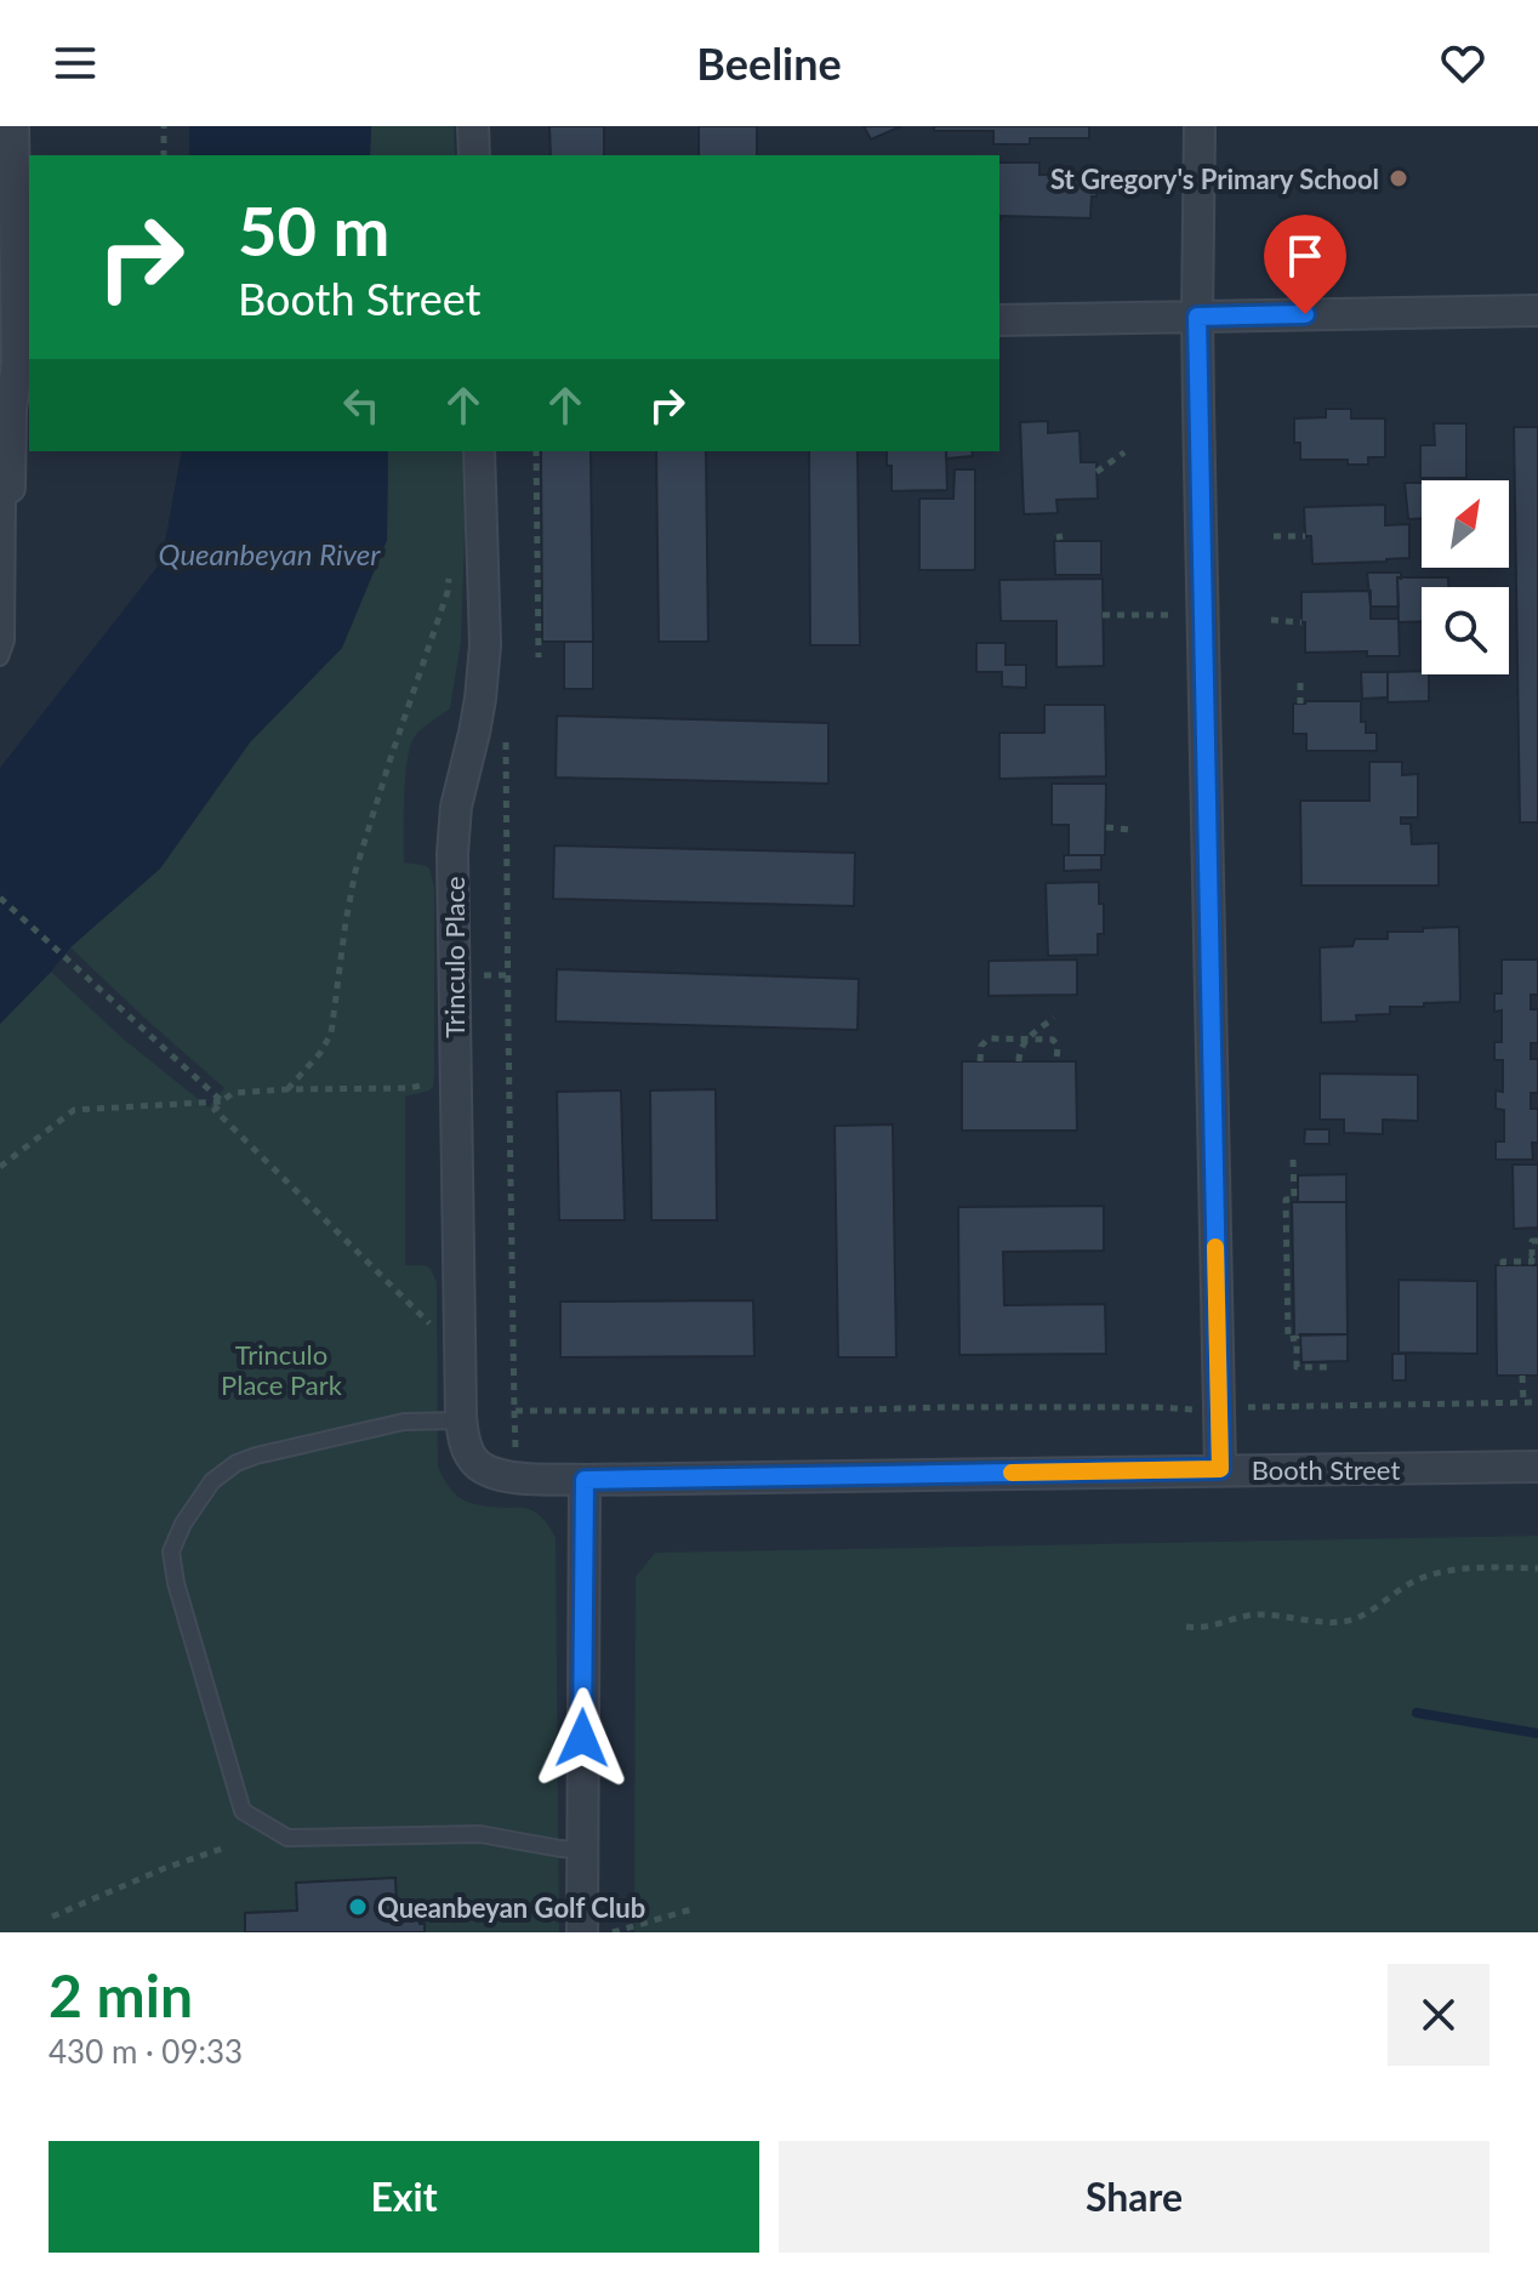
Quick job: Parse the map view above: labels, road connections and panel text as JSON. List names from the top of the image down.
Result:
{
  "streets": {
    "street": ["Trinculo Place", "Booth Street"]
  },
  "crossings": [
    ["Trinculo Place", "Booth Street"]
  ],
  "water": ["Queanbeyan River"],
  "parks": ["Trinculo Place Park"],
  "places": ["St Gregory's Primary School", "Queanbeyan Golf Club"],
  "north": "top right",
  "page": {
    "header": "Beeline",
    "turn": ["50 m", "Booth Street"],
    "heading": ["2 min", "430 m · 09:33"],
    "buttons": ["Exit", "Share"]
  }
}
